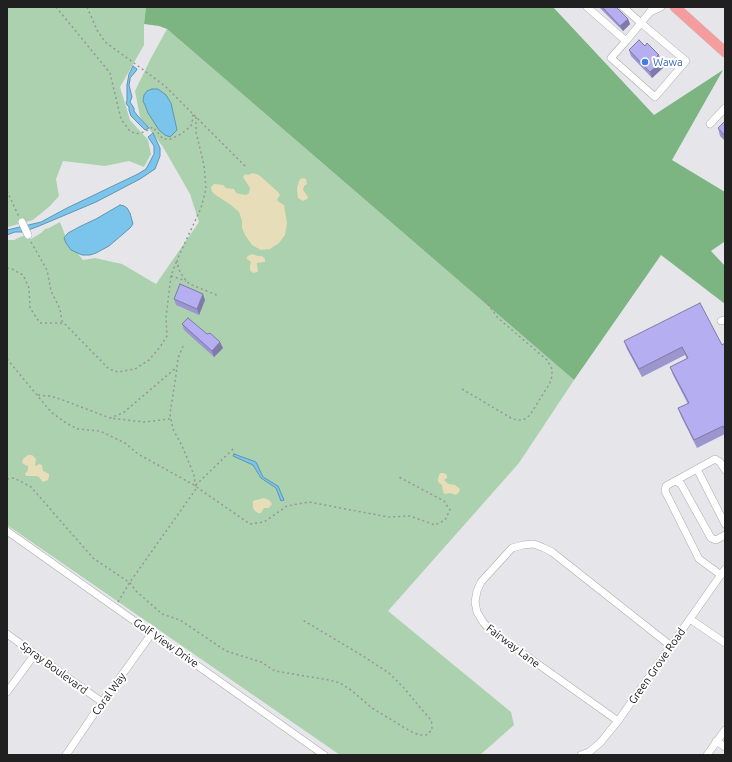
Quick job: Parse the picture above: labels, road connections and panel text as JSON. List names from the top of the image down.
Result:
{
  "streets": {
    "street": [
      "Golf View Drive",
      "Fairway Lane",
      "Green Grove Road",
      "Spray Boulevard",
      "Coral Way"
    ]
  },
  "crossings": [
    ["Golf View Drive", "Coral Way"],
    ["Fairway Lane", "Green Grove Road"],
    ["Spray Boulevard", "Coral Way"]
  ],
  "places": ["Wawa"]
}
